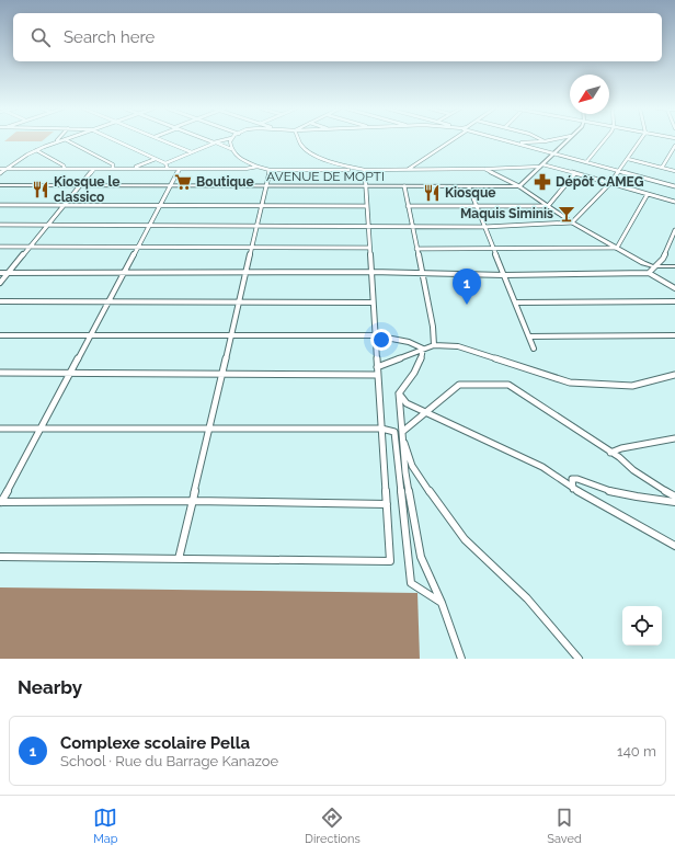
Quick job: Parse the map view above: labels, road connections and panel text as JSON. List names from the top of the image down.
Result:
{
  "streets": {
    "street": ["AVENUE DE MOPTI"]
  },
  "places": {
    "supermarket": ["Boutique"],
    "pharmacy": ["Dépôt CAMEG"],
    "restaurant": ["Kiosque le classico", "Kiosque"],
    "bar": ["Maquis Siminis"]
  },
  "north": "bottom left",
  "page": {
    "search": "Search here",
    "pins": "1",
    "heading": "Nearby",
    "list": [
      {
        "mark": "1",
        "name": "Complexe scolaire Pella",
        "note": "School · Rue du Barrage Kanazoe",
        "value": "140 m"
      }
    ],
    "nav": ["Map", "Directions", "Saved"]
  }
}
